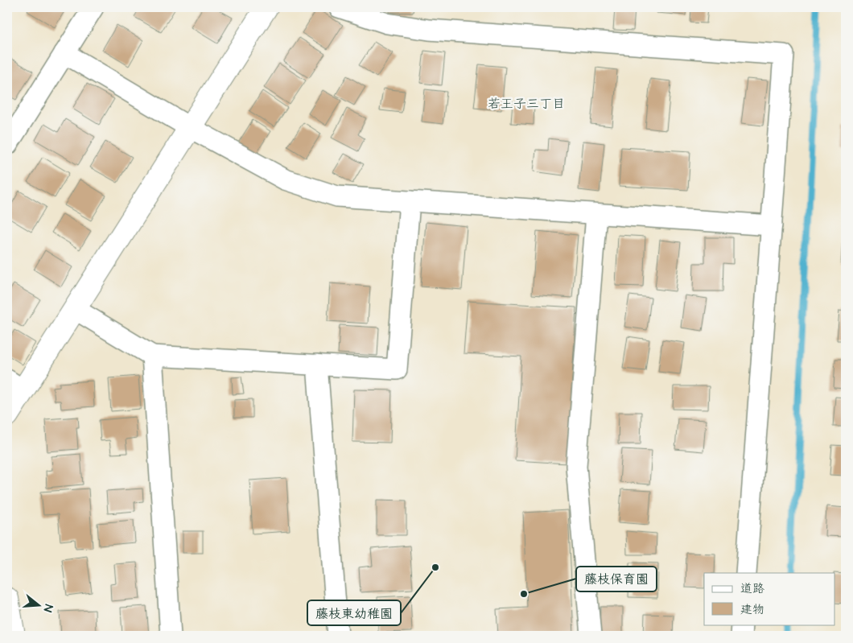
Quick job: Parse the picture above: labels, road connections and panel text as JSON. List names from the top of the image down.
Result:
{
  "districts": ["若王子三丁目"],
  "places": ["藤枝東幼稚園", "藤枝保育園"],
  "legend": ["道路", "建物"],
  "north": "right"
}
